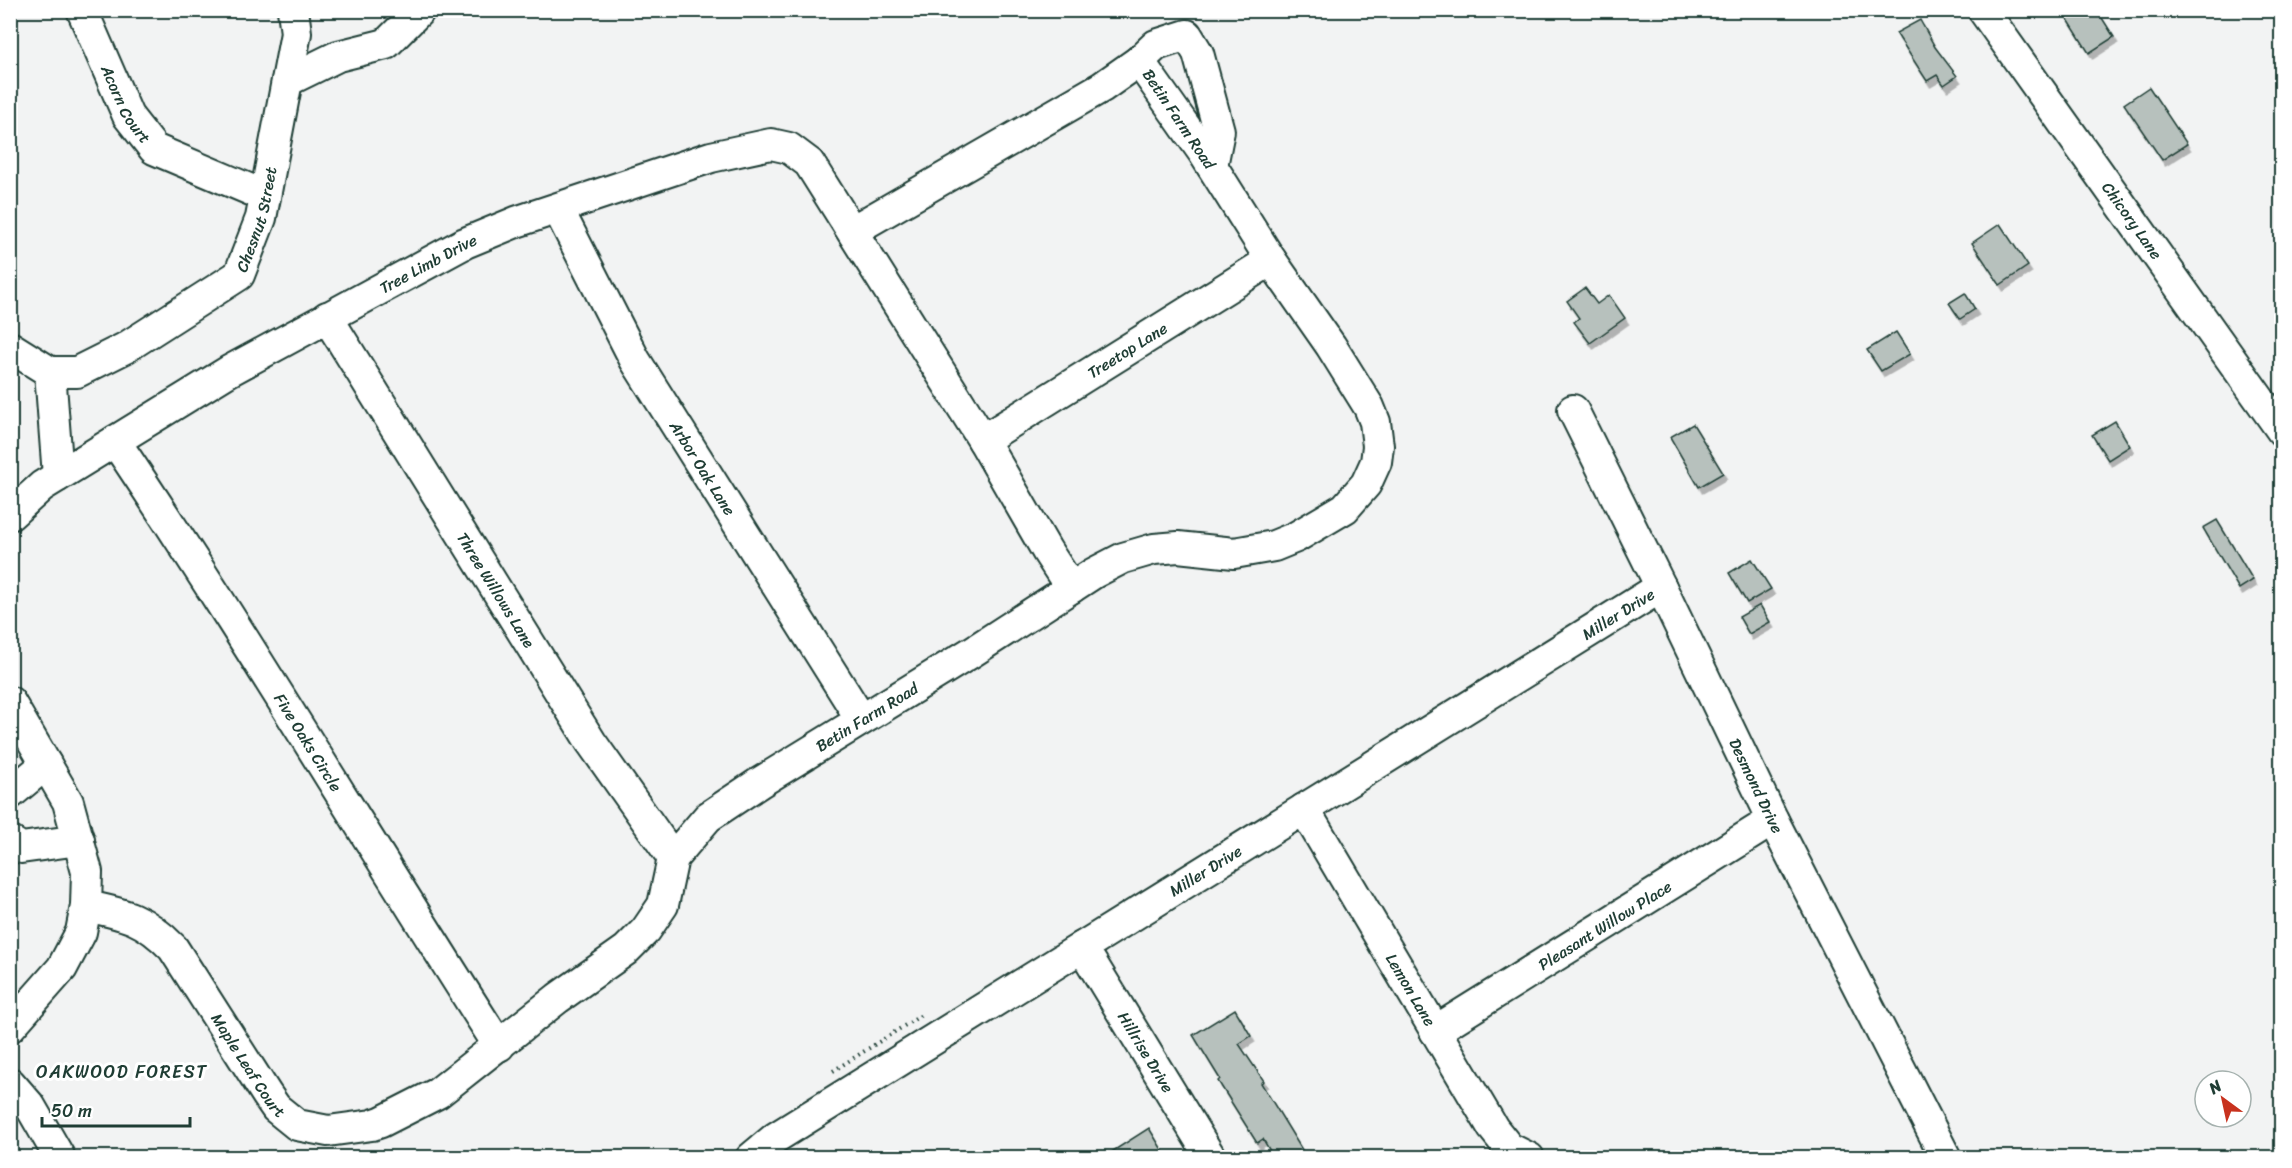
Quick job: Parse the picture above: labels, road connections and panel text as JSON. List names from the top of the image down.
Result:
{
  "streets": {
    "street": [
      "Acorn Court",
      "Betin Farm Road",
      "Chesnut Street",
      "Chicory Lane",
      "Tree Limb Drive",
      "Treetop Lane",
      "Arbor Oak Lane",
      "Three Willows Lane",
      "Miller Drive",
      "Five Oaks Circle",
      "Desmond Drive",
      "Pleasant Willow Place",
      "Lemon Lane",
      "Hillrise Drive",
      "Maple Leaf Court"
    ]
  },
  "crossings": [
    ["Acorn Court", "Chesnut Street"],
    ["Betin Farm Road", "Tree Limb Drive"],
    ["Betin Farm Road", "Treetop Lane"],
    ["Betin Farm Road", "Arbor Oak Lane"],
    ["Betin Farm Road", "Three Willows Lane"],
    ["Betin Farm Road", "Maple Leaf Court"],
    ["Tree Limb Drive", "Arbor Oak Lane"],
    ["Tree Limb Drive", "Three Willows Lane"],
    ["Tree Limb Drive", "Five Oaks Circle"],
    ["Three Willows Lane", "Maple Leaf Court"],
    ["Miller Drive", "Desmond Drive"],
    ["Miller Drive", "Lemon Lane"],
    ["Miller Drive", "Hillrise Drive"],
    ["Five Oaks Circle", "Maple Leaf Court"],
    ["Desmond Drive", "Pleasant Willow Place"],
    ["Pleasant Willow Place", "Lemon Lane"]
  ],
  "districts": ["OAKWOOD FOREST"],
  "scale_bar": "50 m",
  "north": "top left"
}
